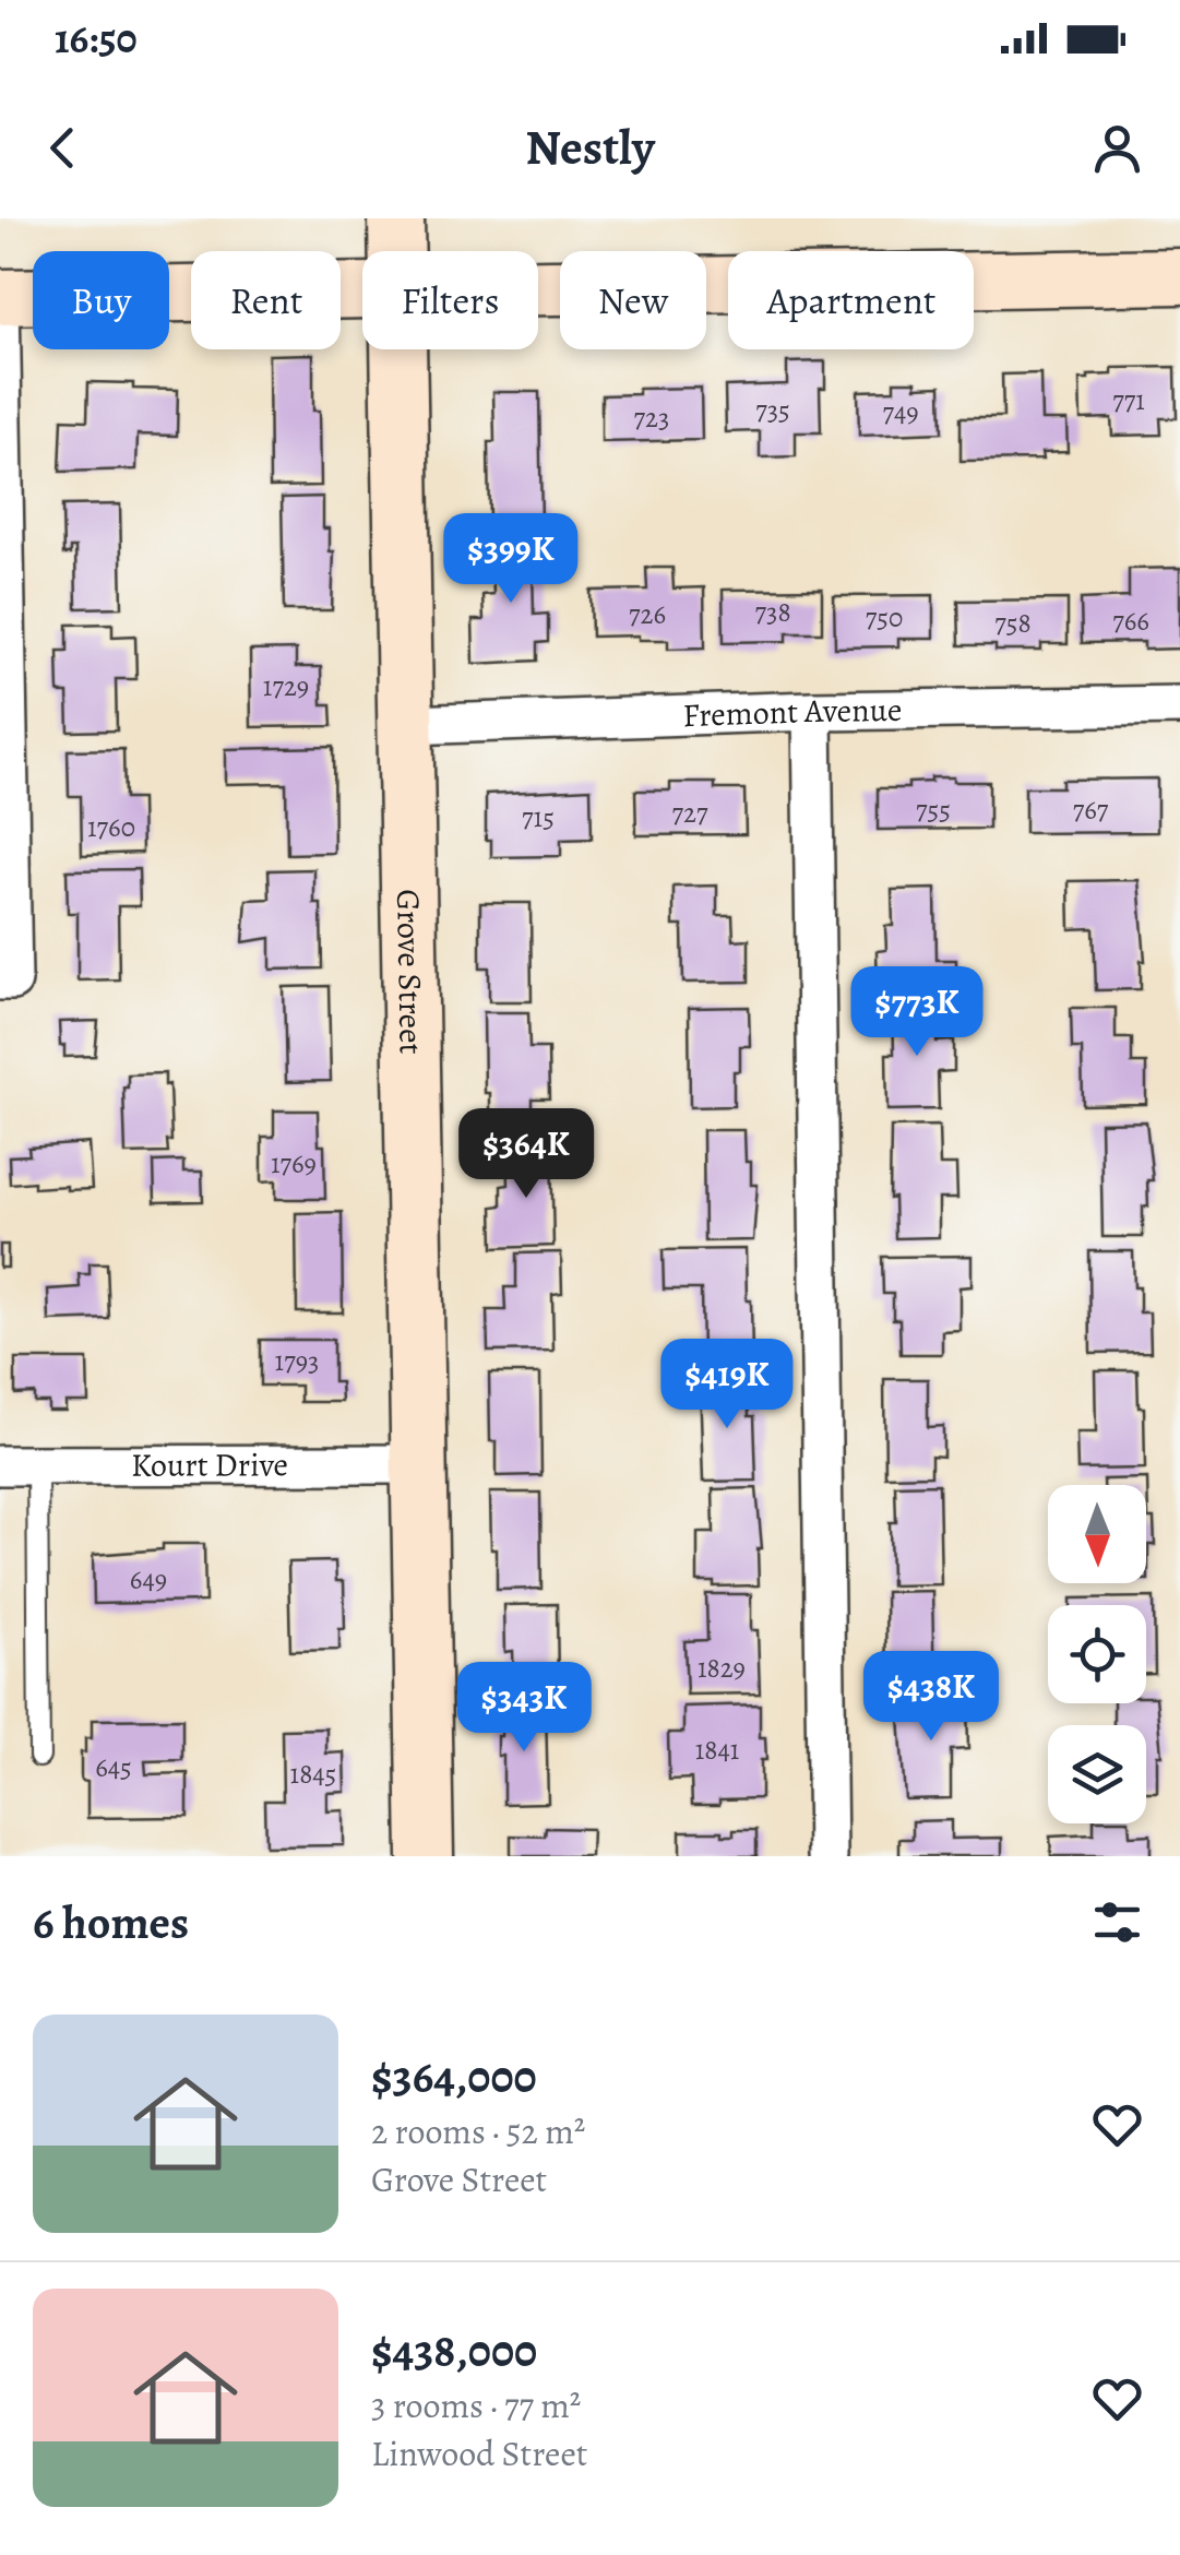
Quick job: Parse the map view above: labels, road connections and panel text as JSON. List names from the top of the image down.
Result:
{
  "streets": {
    "street": ["Fremont Avenue", "Grove Street", "Kourt Drive"]
  },
  "crossings": [
    ["Fremont Avenue", "Grove Street"],
    ["Grove Street", "Kourt Drive"]
  ],
  "house_numbers": [
    "771",
    "735",
    "749",
    "723",
    "738",
    "726",
    "750",
    "766",
    "758",
    "1729",
    "755",
    "767",
    "727",
    "715",
    "1760",
    "1769",
    "1793",
    "649",
    "1829",
    "1841",
    "645",
    "1845"
  ],
  "north": "bottom",
  "page": {
    "status": "16:50",
    "header": "Nestly",
    "chip": [
      "Buy",
      "Rent",
      "Filters",
      "New",
      "Apartment"
    ],
    "price": [
      "$399K",
      "$773K",
      "$364K",
      "$419K",
      "$438K",
      "$343K"
    ],
    "heading": "6 homes",
    "list": [
      {
        "name": "$364,000",
        "note": "2 rooms · 52 m² · Grove Street"
      },
      {
        "name": "$438,000",
        "note": "3 rooms · 77 m² · Linwood Street"
      }
    ]
  }
}
